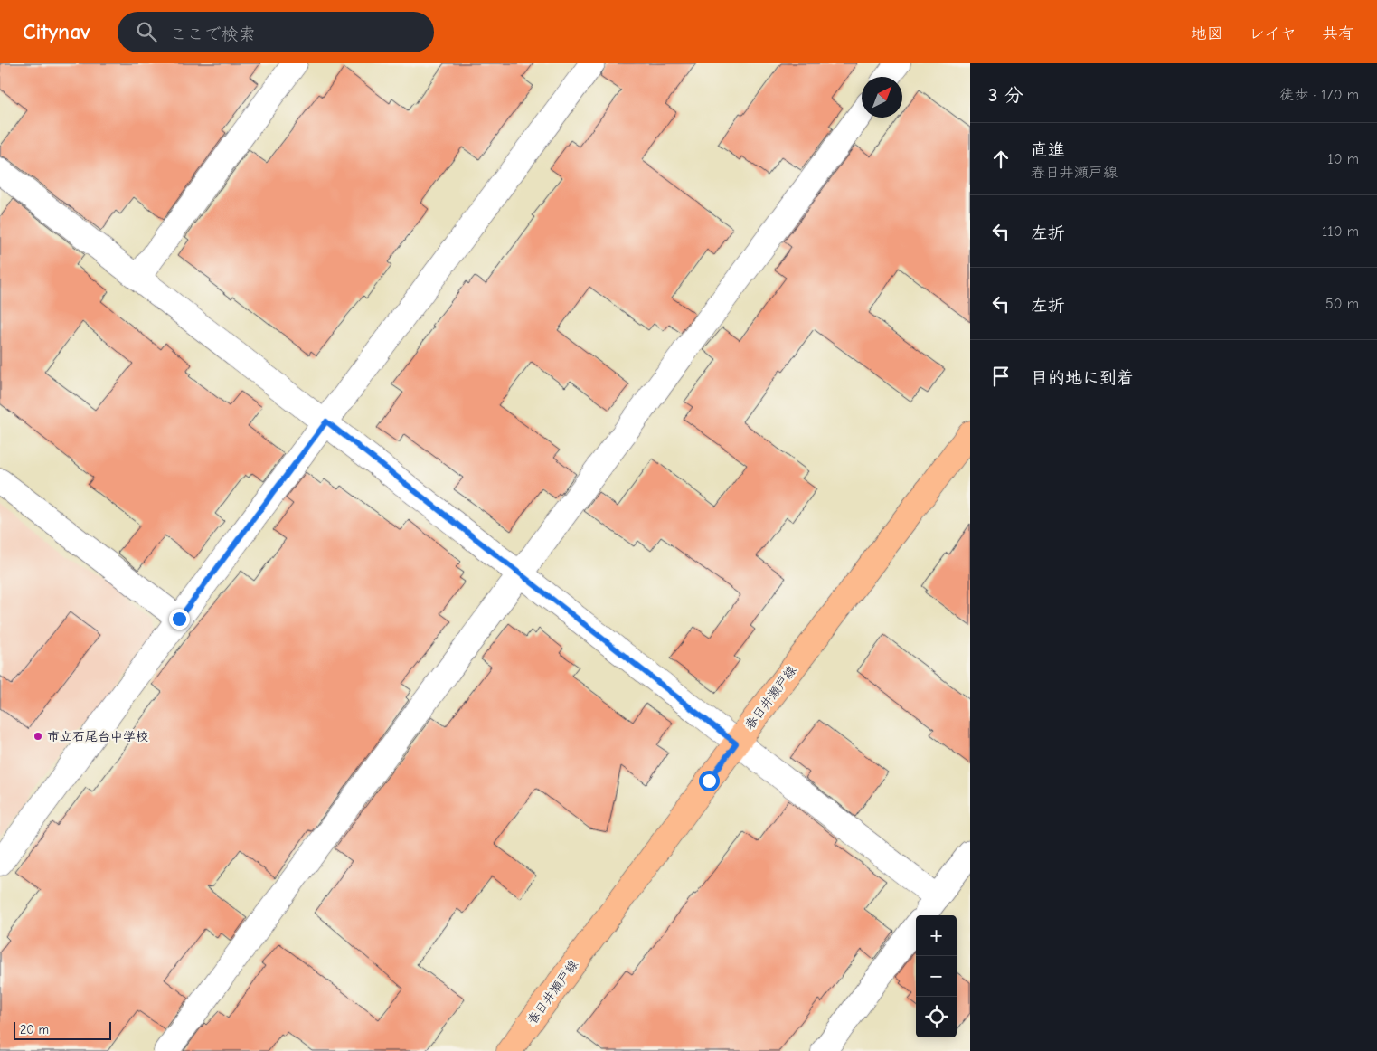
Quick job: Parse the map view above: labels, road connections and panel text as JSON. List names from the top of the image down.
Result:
{
  "streets": {
    "main road": ["春日井瀬戸線"]
  },
  "places": ["市立石尾台中学校"],
  "scale_bar": "20 m",
  "north": "top right",
  "page": {
    "header": "Citynav",
    "search": "ここで検索",
    "nav": ["地図", "レイヤ", "共有"],
    "heading": ["3 分", "徒歩 · 170 m"],
    "list": [
      ["直進", "春日井瀬戸線", "10 m"],
      ["左折", "110 m"],
      ["左折", "50 m"],
      "目的地に到着"
    ],
    "map_buttons": ["+", "−"],
    "scale": "20 m"
  }
}
